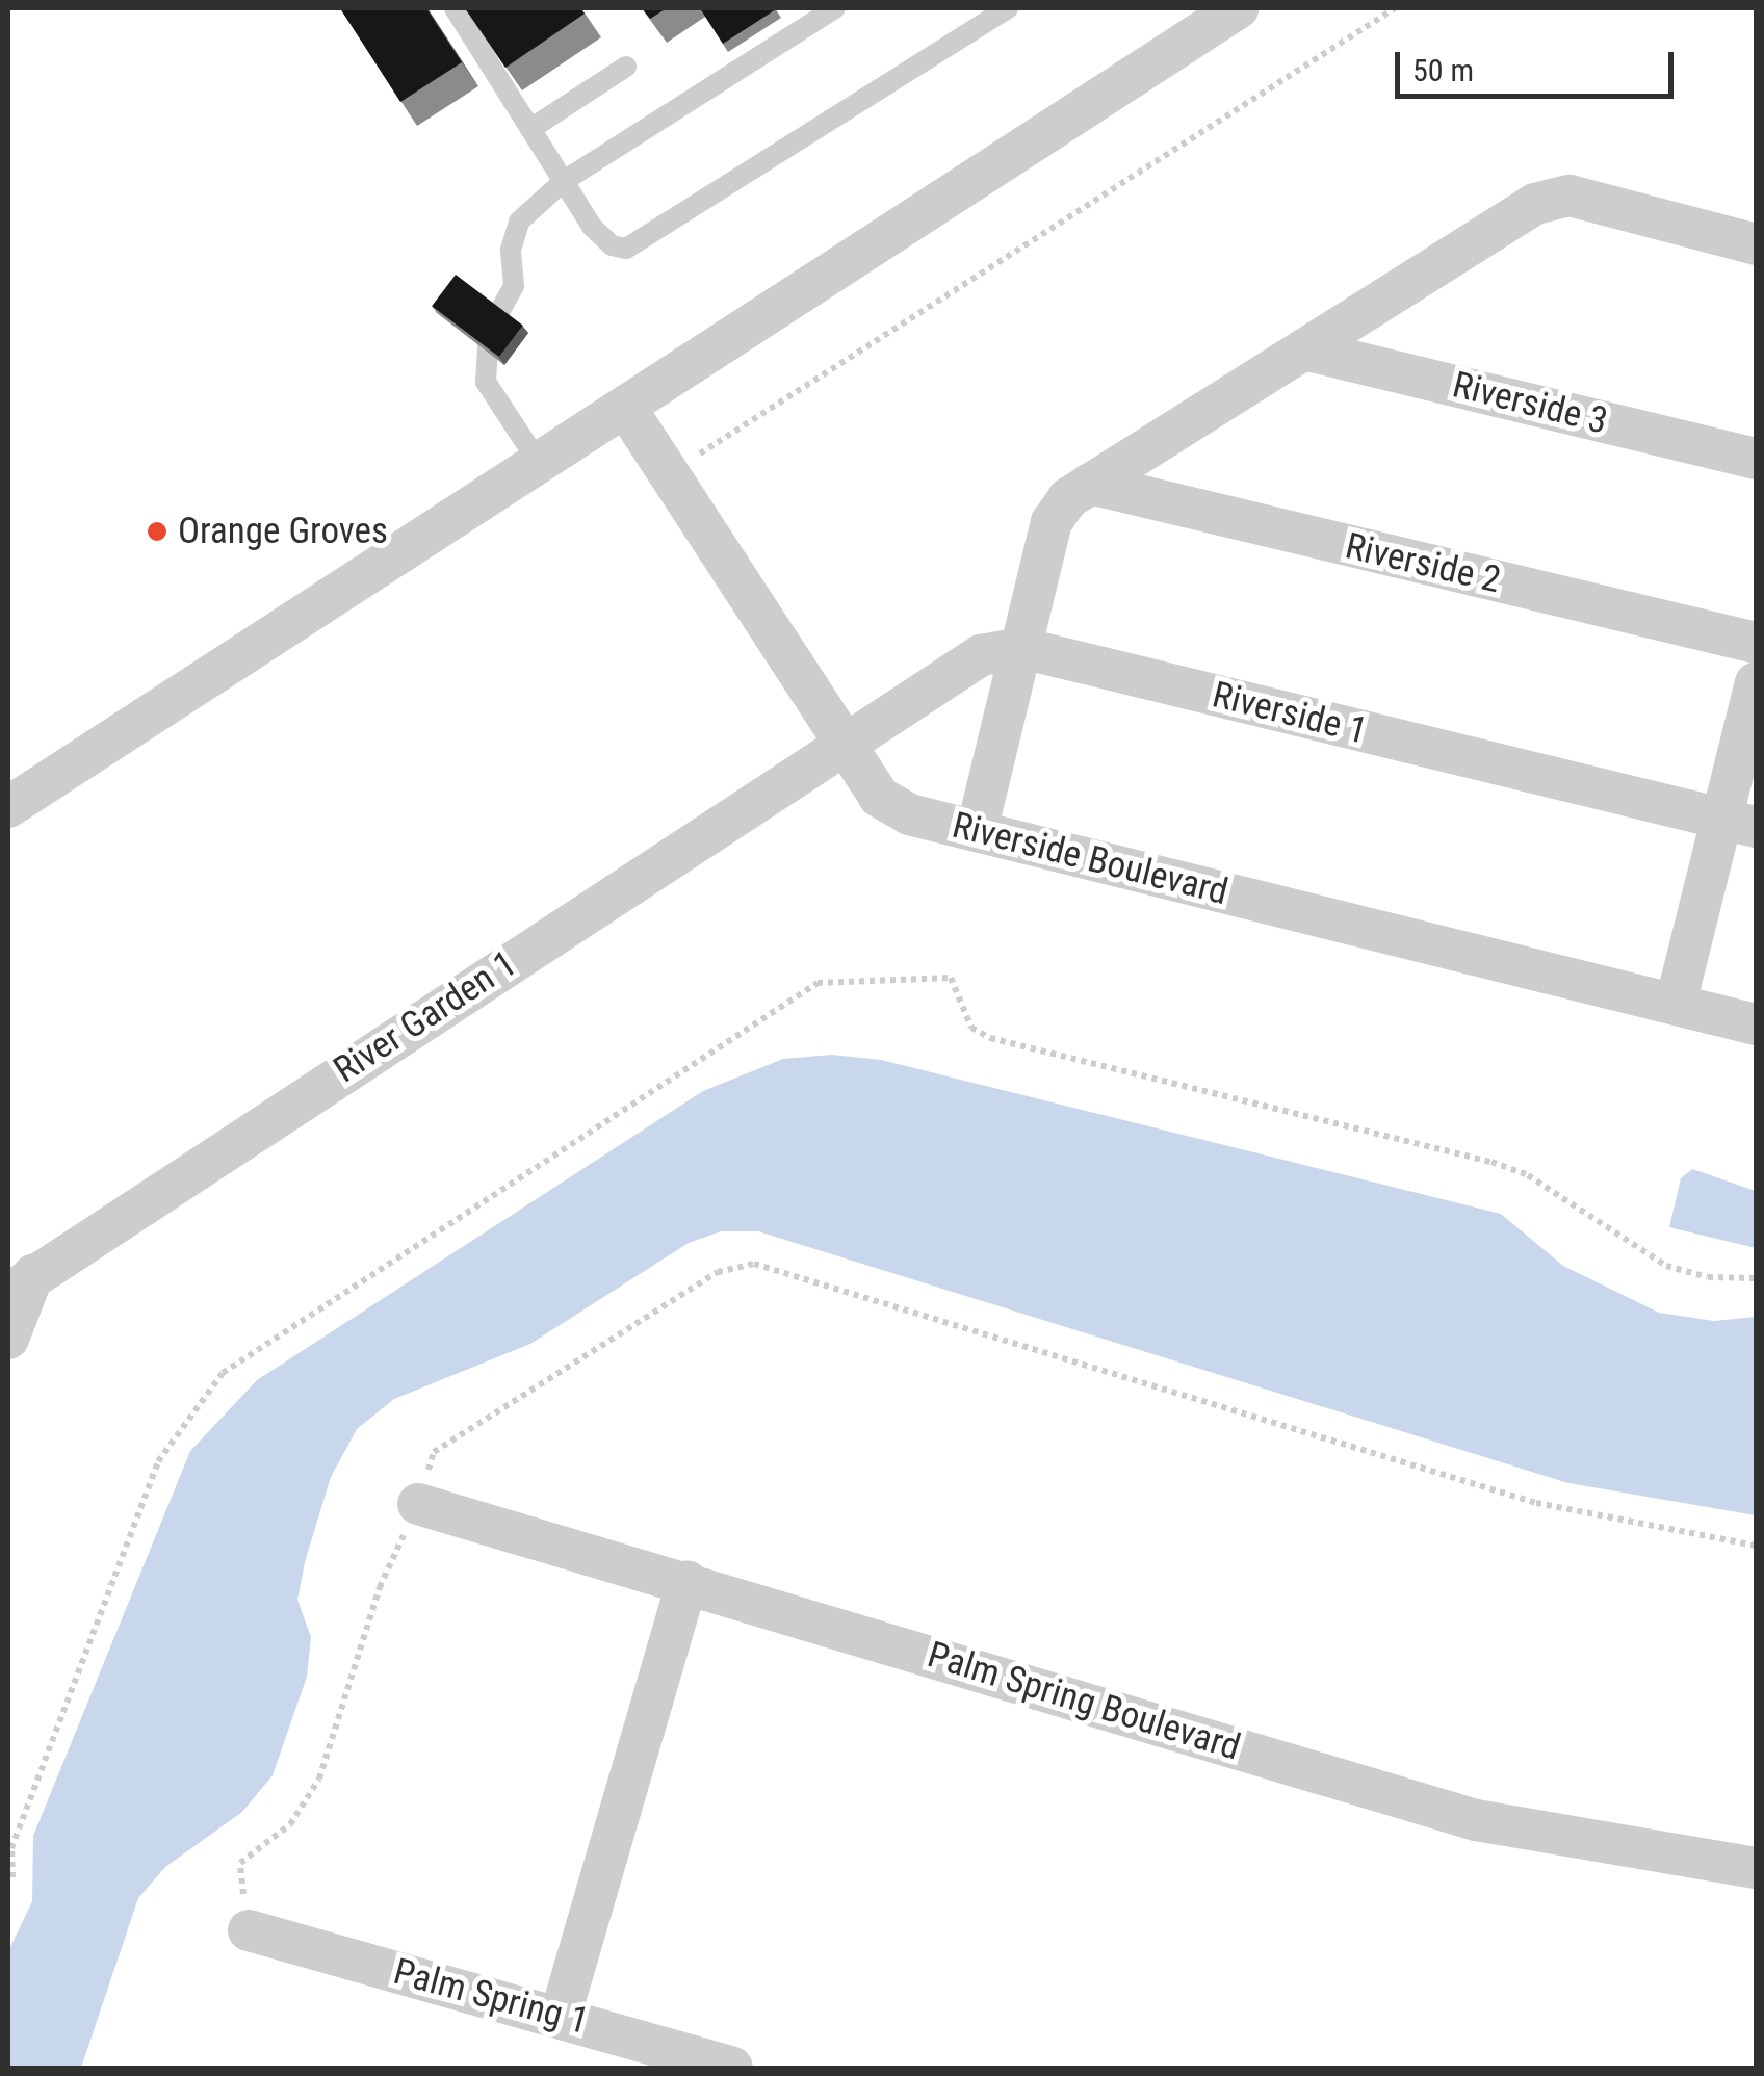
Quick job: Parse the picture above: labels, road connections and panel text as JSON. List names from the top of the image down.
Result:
{
  "streets": {
    "street": [
      "Riverside 3",
      "Riverside 2",
      "Riverside 1",
      "Riverside Boulevard",
      "River Garden 1",
      "Palm Spring Boulevard",
      "Palm Spring 1"
    ]
  },
  "crossings": [
    ["Riverside 1", "Riverside Boulevard"],
    ["Riverside 1", "River Garden 1"],
    ["Riverside Boulevard", "River Garden 1"]
  ],
  "places": ["Orange Groves"],
  "scale_bar": "50 m"
}
